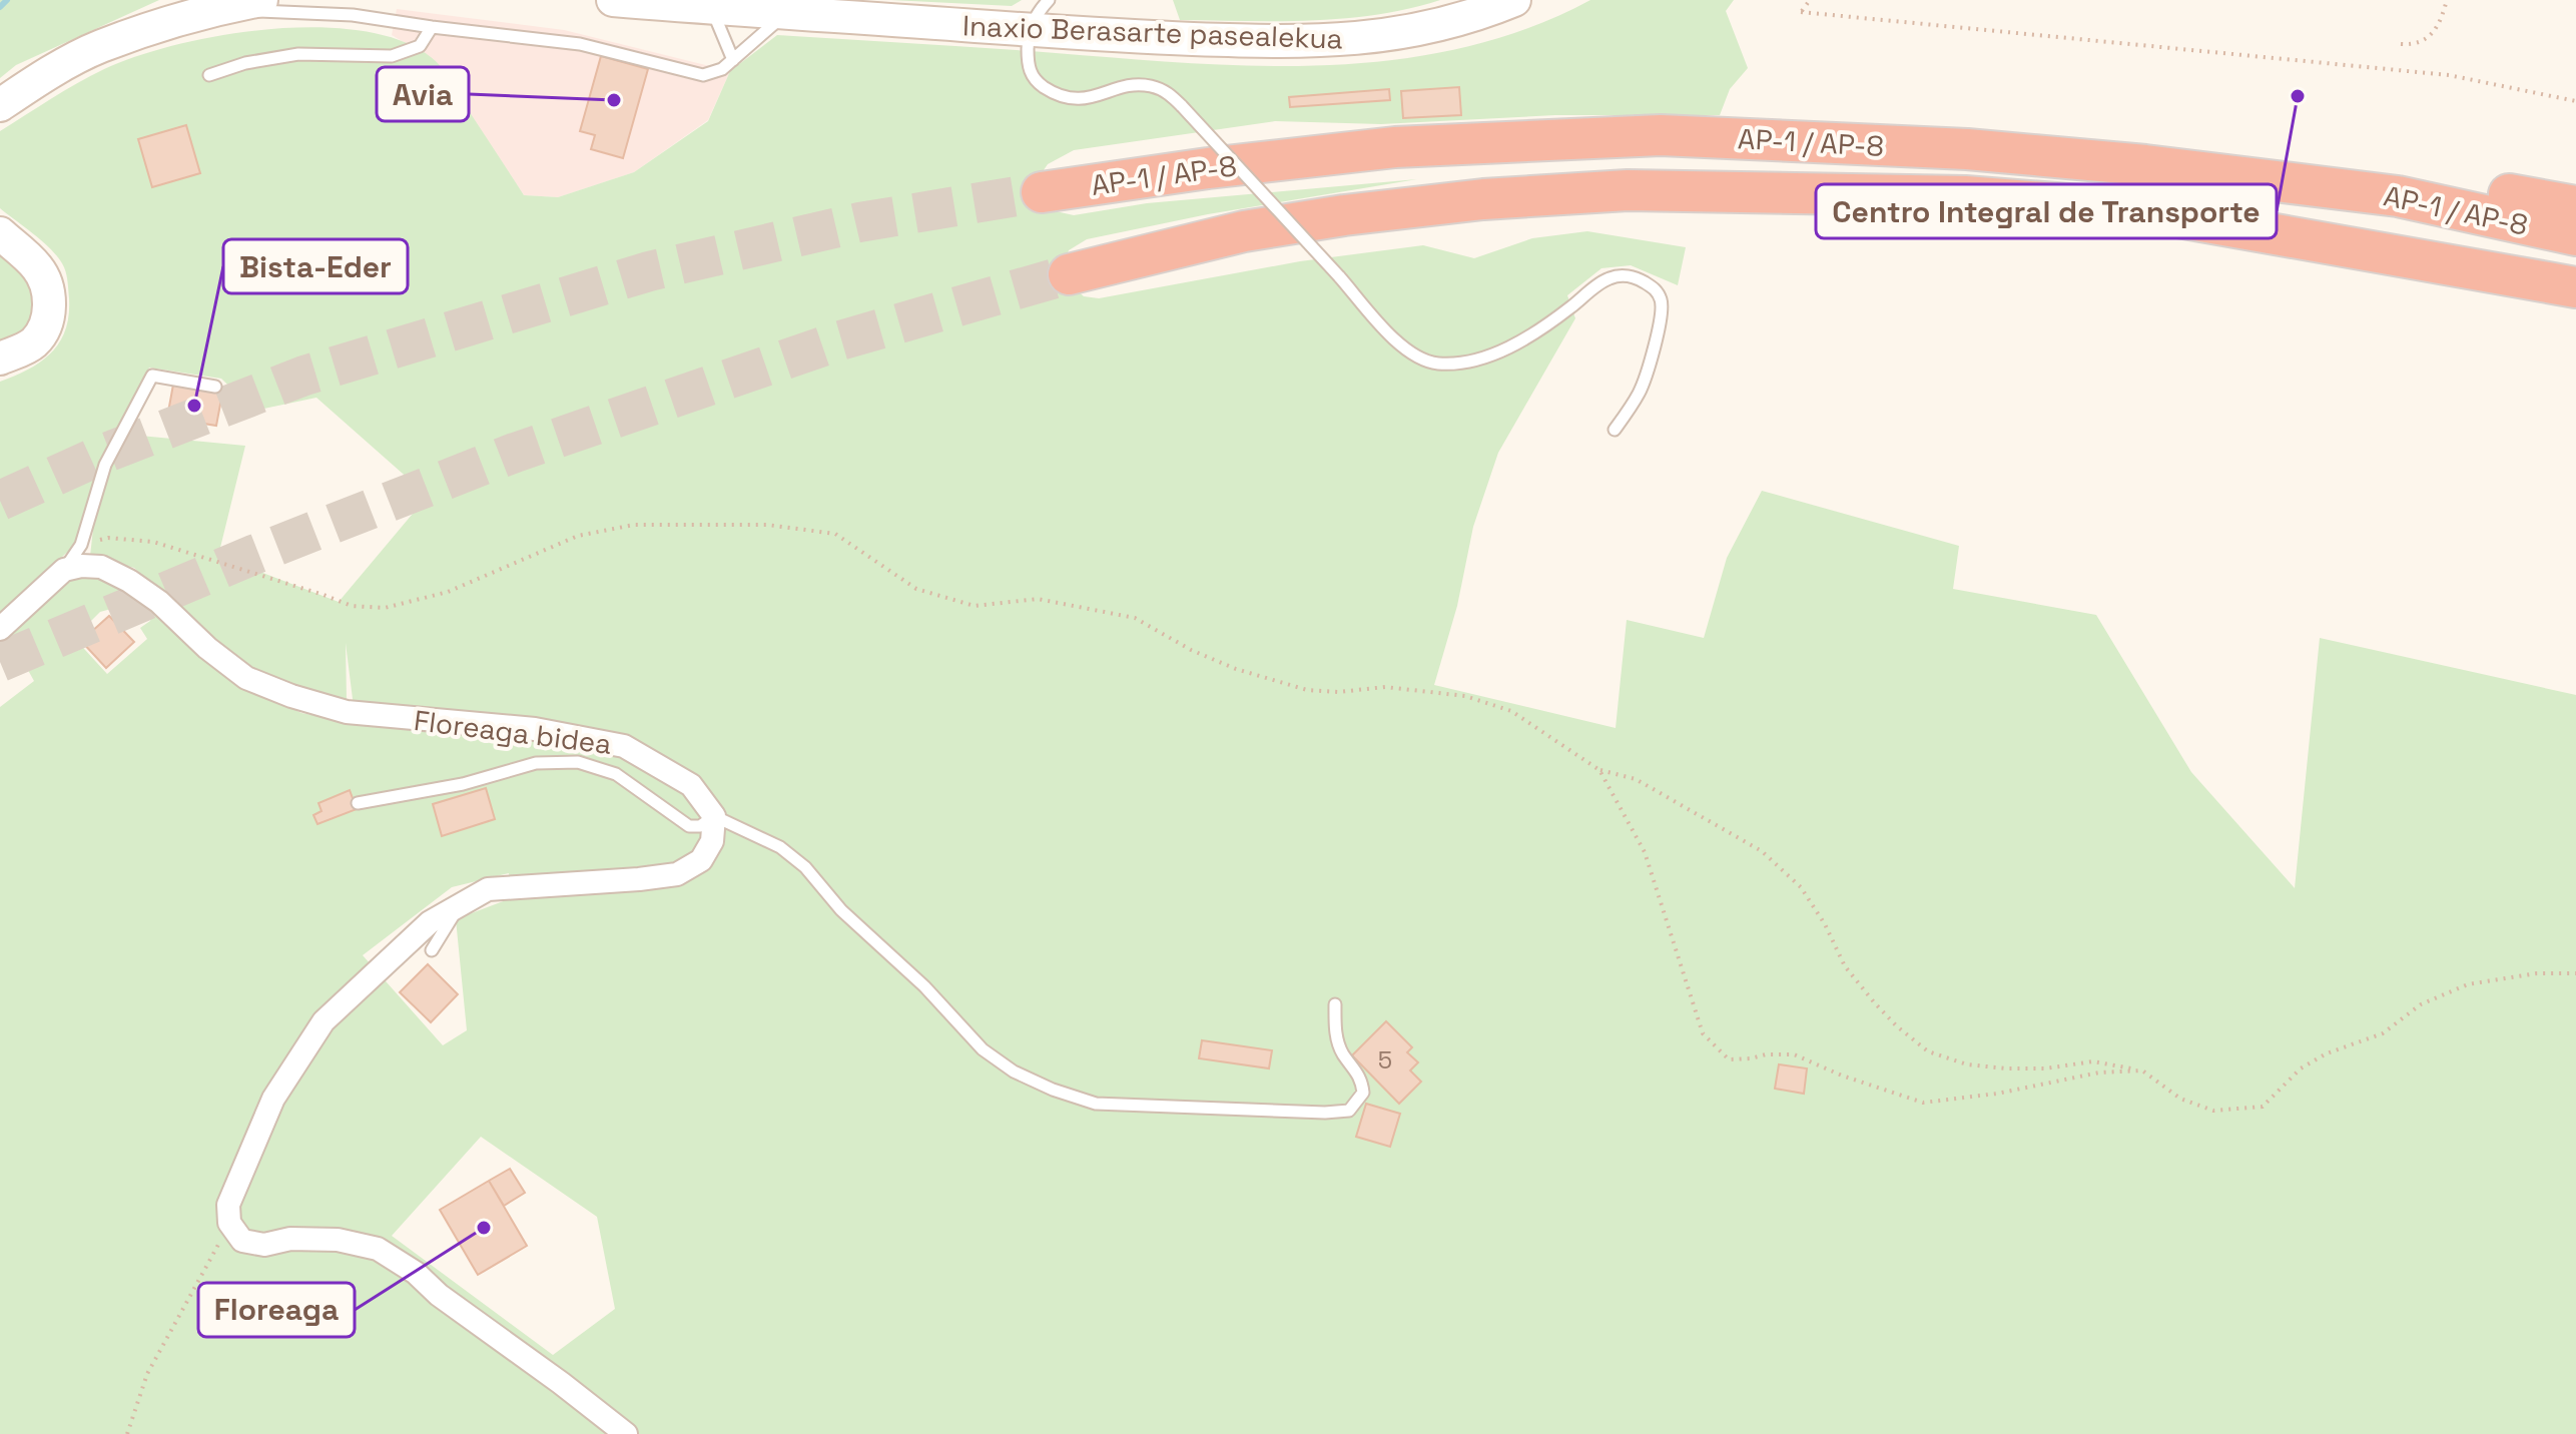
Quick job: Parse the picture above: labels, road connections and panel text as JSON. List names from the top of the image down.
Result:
{
  "streets": {
    "highway": ["AP-1 / AP-8"],
    "main road": ["Inaxio Berasarte pasealekua"],
    "street": ["Floreaga bidea"]
  },
  "places": [
    "Centro Integral de Transporte",
    "Avia",
    "Bista-Eder",
    "Floreaga"
  ],
  "house_numbers": ["5"]
}
